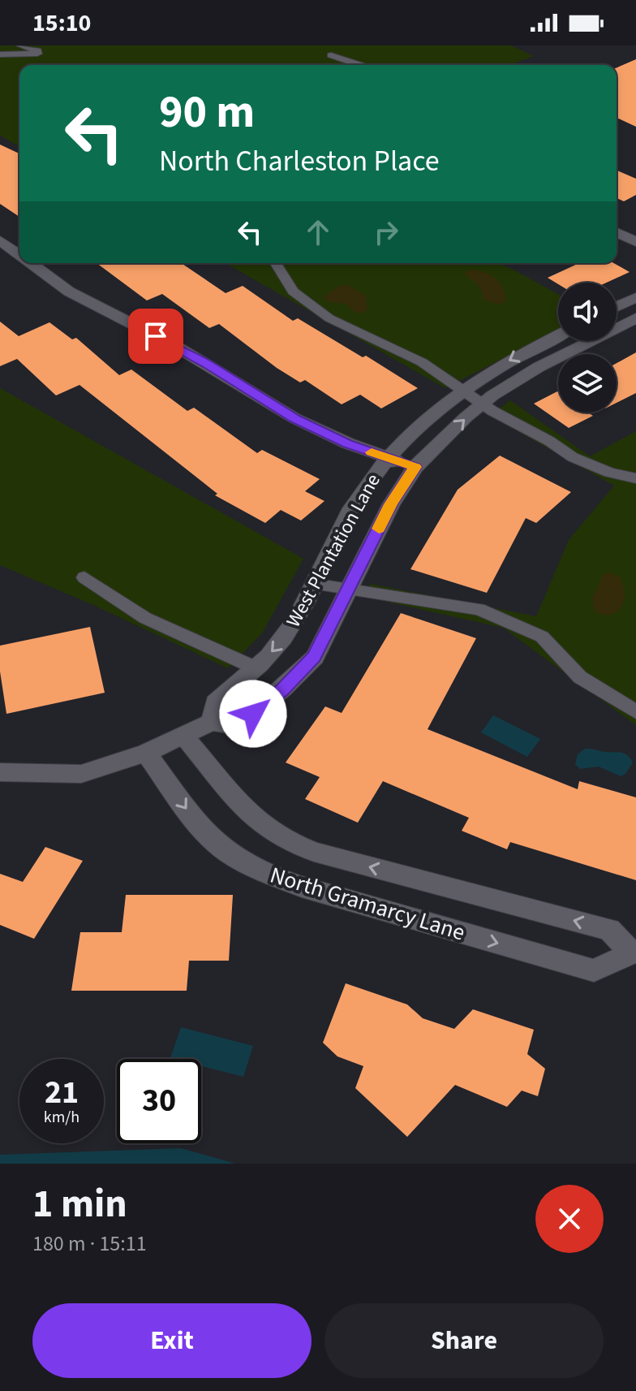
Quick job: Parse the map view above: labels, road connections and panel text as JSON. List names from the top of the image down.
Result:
{
  "streets": {
    "street": ["West Plantation Lane", "North Gramarcy Lane"]
  },
  "page": {
    "status": "15:10",
    "turn": ["90 m", "North Charleston Place"],
    "speed": "21 km/h",
    "limit": "30",
    "heading": ["1 min", "180 m · 15:11"],
    "buttons": ["Exit", "Share"]
  }
}
